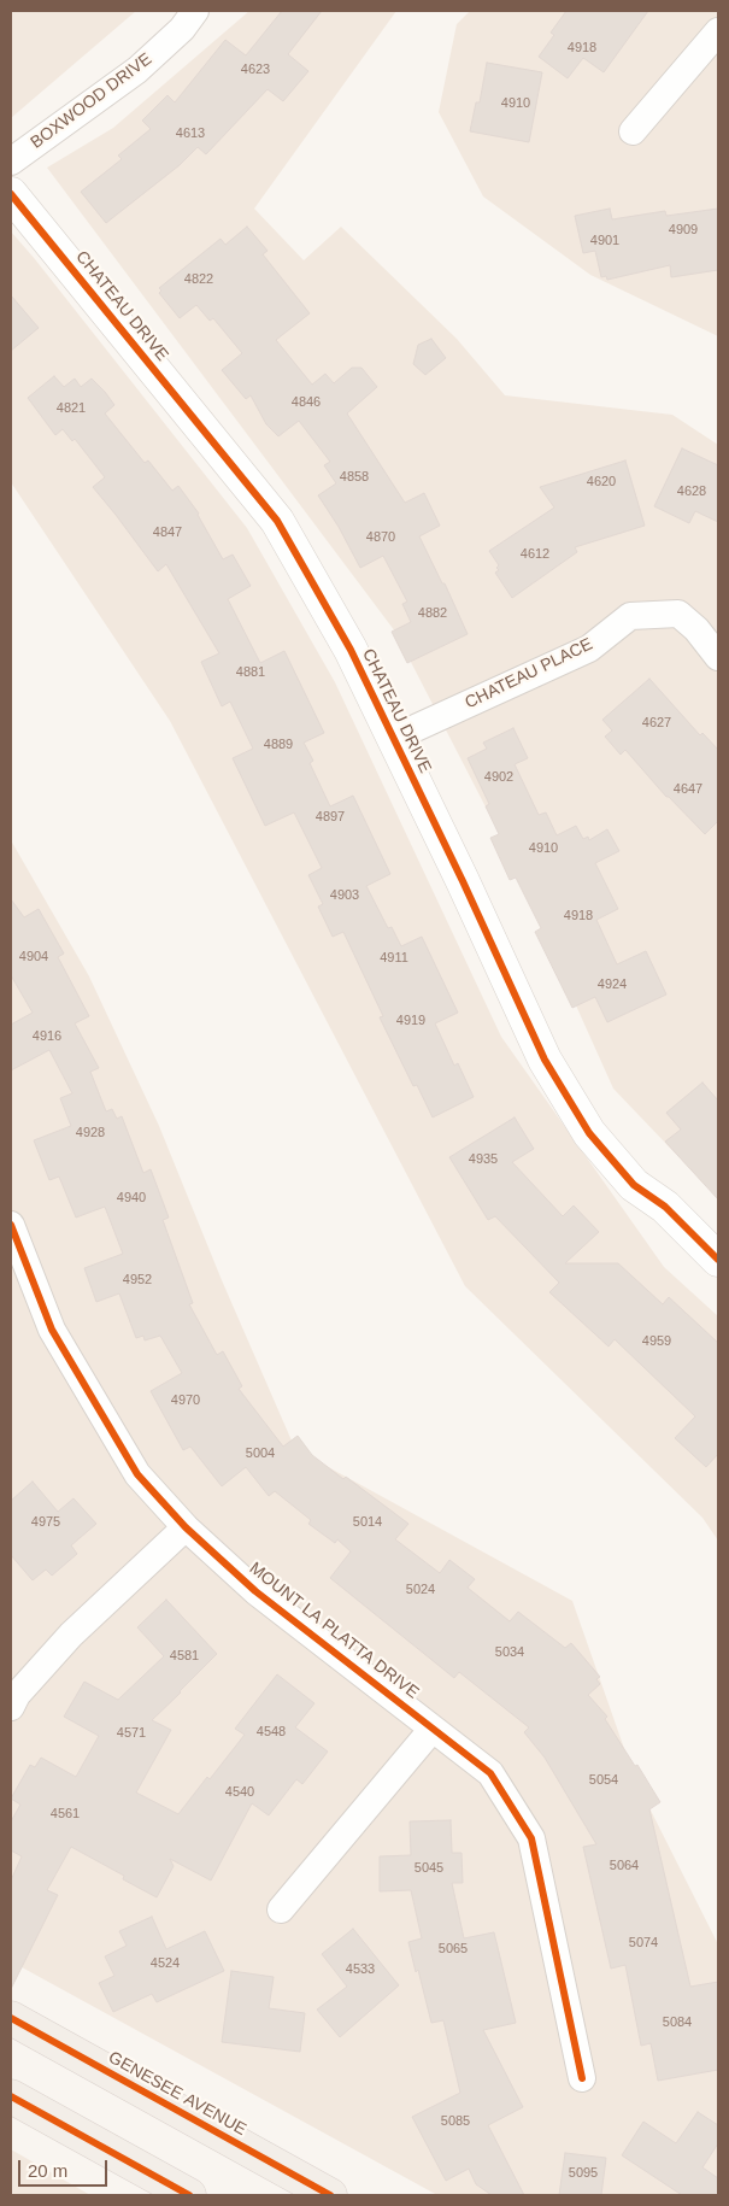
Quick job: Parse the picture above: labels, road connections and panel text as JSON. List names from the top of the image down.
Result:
{
  "streets": {
    "main road": ["GENESEE AVENUE"],
    "street": [
      "BOXWOOD DRIVE",
      "CHATEAU DRIVE",
      "CHATEAU PLACE",
      "MOUNT LA PLATTA DRIVE"
    ]
  },
  "crossings": [
    ["CHATEAU DRIVE", "CHATEAU PLACE"]
  ],
  "house_numbers": [
    "4918",
    "4623",
    "4910",
    "4613",
    "4909",
    "4901",
    "4822",
    "4846",
    "4821",
    "4858",
    "4620",
    "4628",
    "4847",
    "4870",
    "4612",
    "4882",
    "4881",
    "4627",
    "4889",
    "4902",
    "4647",
    "4897",
    "4910",
    "4903",
    "4918",
    "4904",
    "4911",
    "4924",
    "4919",
    "4916",
    "4928",
    "4935",
    "4940",
    "4952",
    "4959",
    "4970",
    "5004",
    "4975",
    "5014",
    "5024",
    "5034",
    "4581",
    "4548",
    "4571",
    "5054",
    "4540",
    "4561",
    "5064",
    "5045",
    "5074",
    "5065",
    "4524",
    "4533",
    "5084",
    "5085",
    "5095"
  ],
  "scale_bar": "20 m"
}
